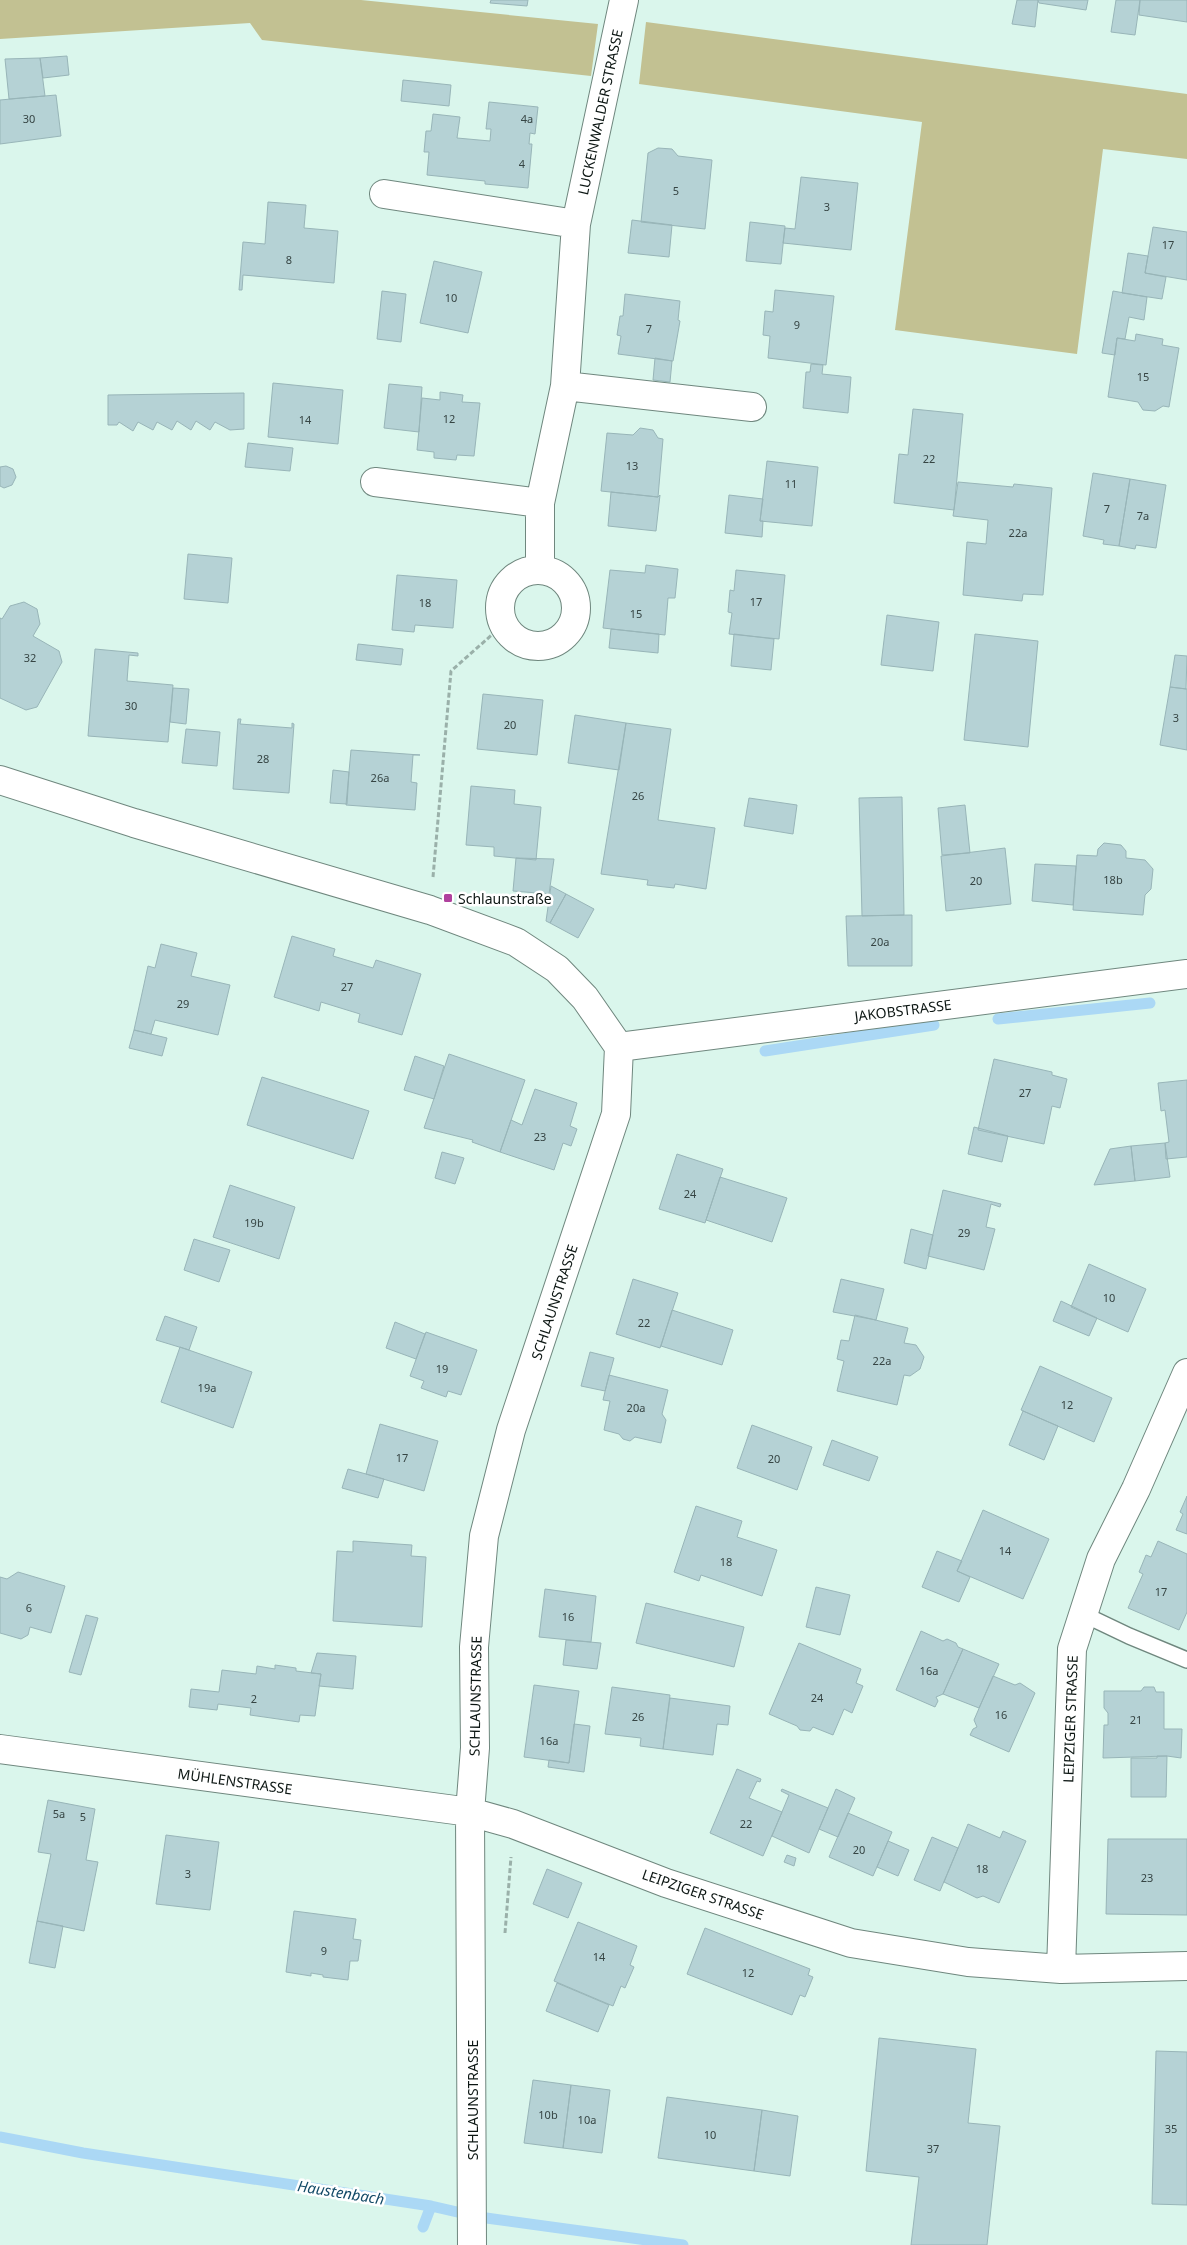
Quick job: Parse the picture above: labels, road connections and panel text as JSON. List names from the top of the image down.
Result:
{
  "streets": {
    "street": [
      "LUCKENWALDER STRASSE",
      "JAKOBSTRASSE",
      "SCHLAUNSTRASSE",
      "LEIPZIGER STRASSE",
      "MÜHLENSTRASSE"
    ]
  },
  "crossings": [
    ["JAKOBSTRASSE", "SCHLAUNSTRASSE"],
    ["SCHLAUNSTRASSE", "LEIPZIGER STRASSE"],
    ["SCHLAUNSTRASSE", "MÜHLENSTRASSE"],
    ["LEIPZIGER STRASSE", "MÜHLENSTRASSE"]
  ],
  "water": ["Haustenbach"],
  "places": {
    "transit": ["Schlaunstraße"]
  },
  "house_numbers": [
    "30",
    "4a",
    "4",
    "5",
    "3",
    "17",
    "8",
    "10",
    "9",
    "7",
    "15",
    "12",
    "14",
    "22",
    "13",
    "11",
    "7",
    "7a",
    "22a",
    "17",
    "18",
    "15",
    "32",
    "30",
    "3",
    "20",
    "28",
    "26a",
    "26",
    "18b",
    "20",
    "20a",
    "27",
    "29",
    "27",
    "23",
    "24",
    "19b",
    "29",
    "10",
    "22",
    "22a",
    "19",
    "19a",
    "12",
    "20a",
    "17",
    "20",
    "14",
    "18",
    "17",
    "6",
    "16",
    "16a",
    "24",
    "2",
    "16",
    "26",
    "21",
    "16a",
    "5a",
    "5",
    "22",
    "20",
    "18",
    "3",
    "23",
    "9",
    "14",
    "12",
    "10b",
    "10a",
    "35",
    "10",
    "37"
  ]
}
